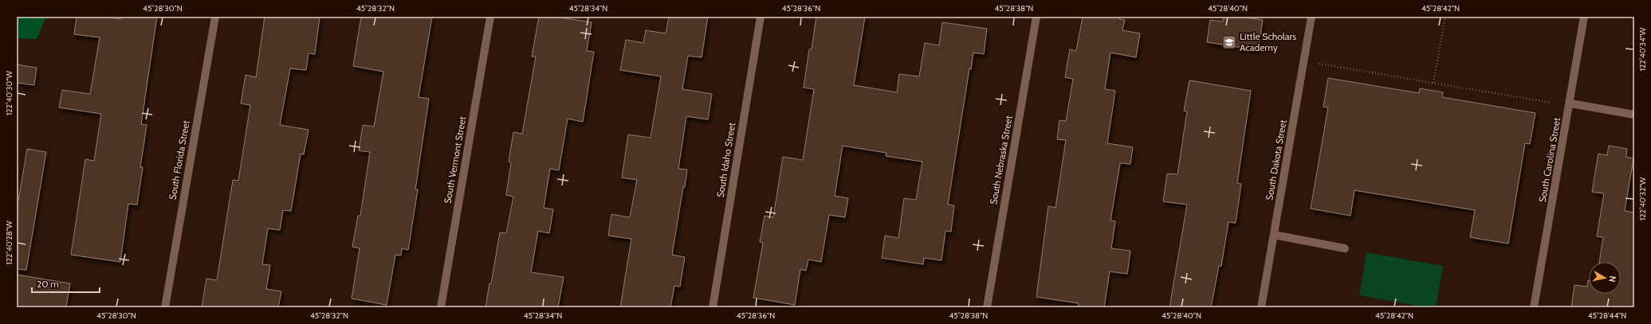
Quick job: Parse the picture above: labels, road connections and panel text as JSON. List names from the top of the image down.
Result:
{
  "streets": {
    "street": [
      "South Florida Street",
      "South Vermont Street",
      "South Idaho Street",
      "South Nebraska Street",
      "South Dakota Street",
      "South Carolina Street"
    ]
  },
  "places": {
    "school or university": ["Little Scholars Academy"]
  },
  "scale_bar": "20 m",
  "north": "right",
  "coordinates": [
    "45°28'30\"N",
    "45°28'32\"N",
    "45°28'34\"N",
    "45°28'36\"N",
    "45°28'38\"N",
    "45°28'40\"N",
    "45°28'42\"N",
    "122°40'34\"W",
    "122°40'30\"W",
    "122°40'32\"W",
    "122°40'28\"W",
    "45°28'44\"N"
  ]
}
